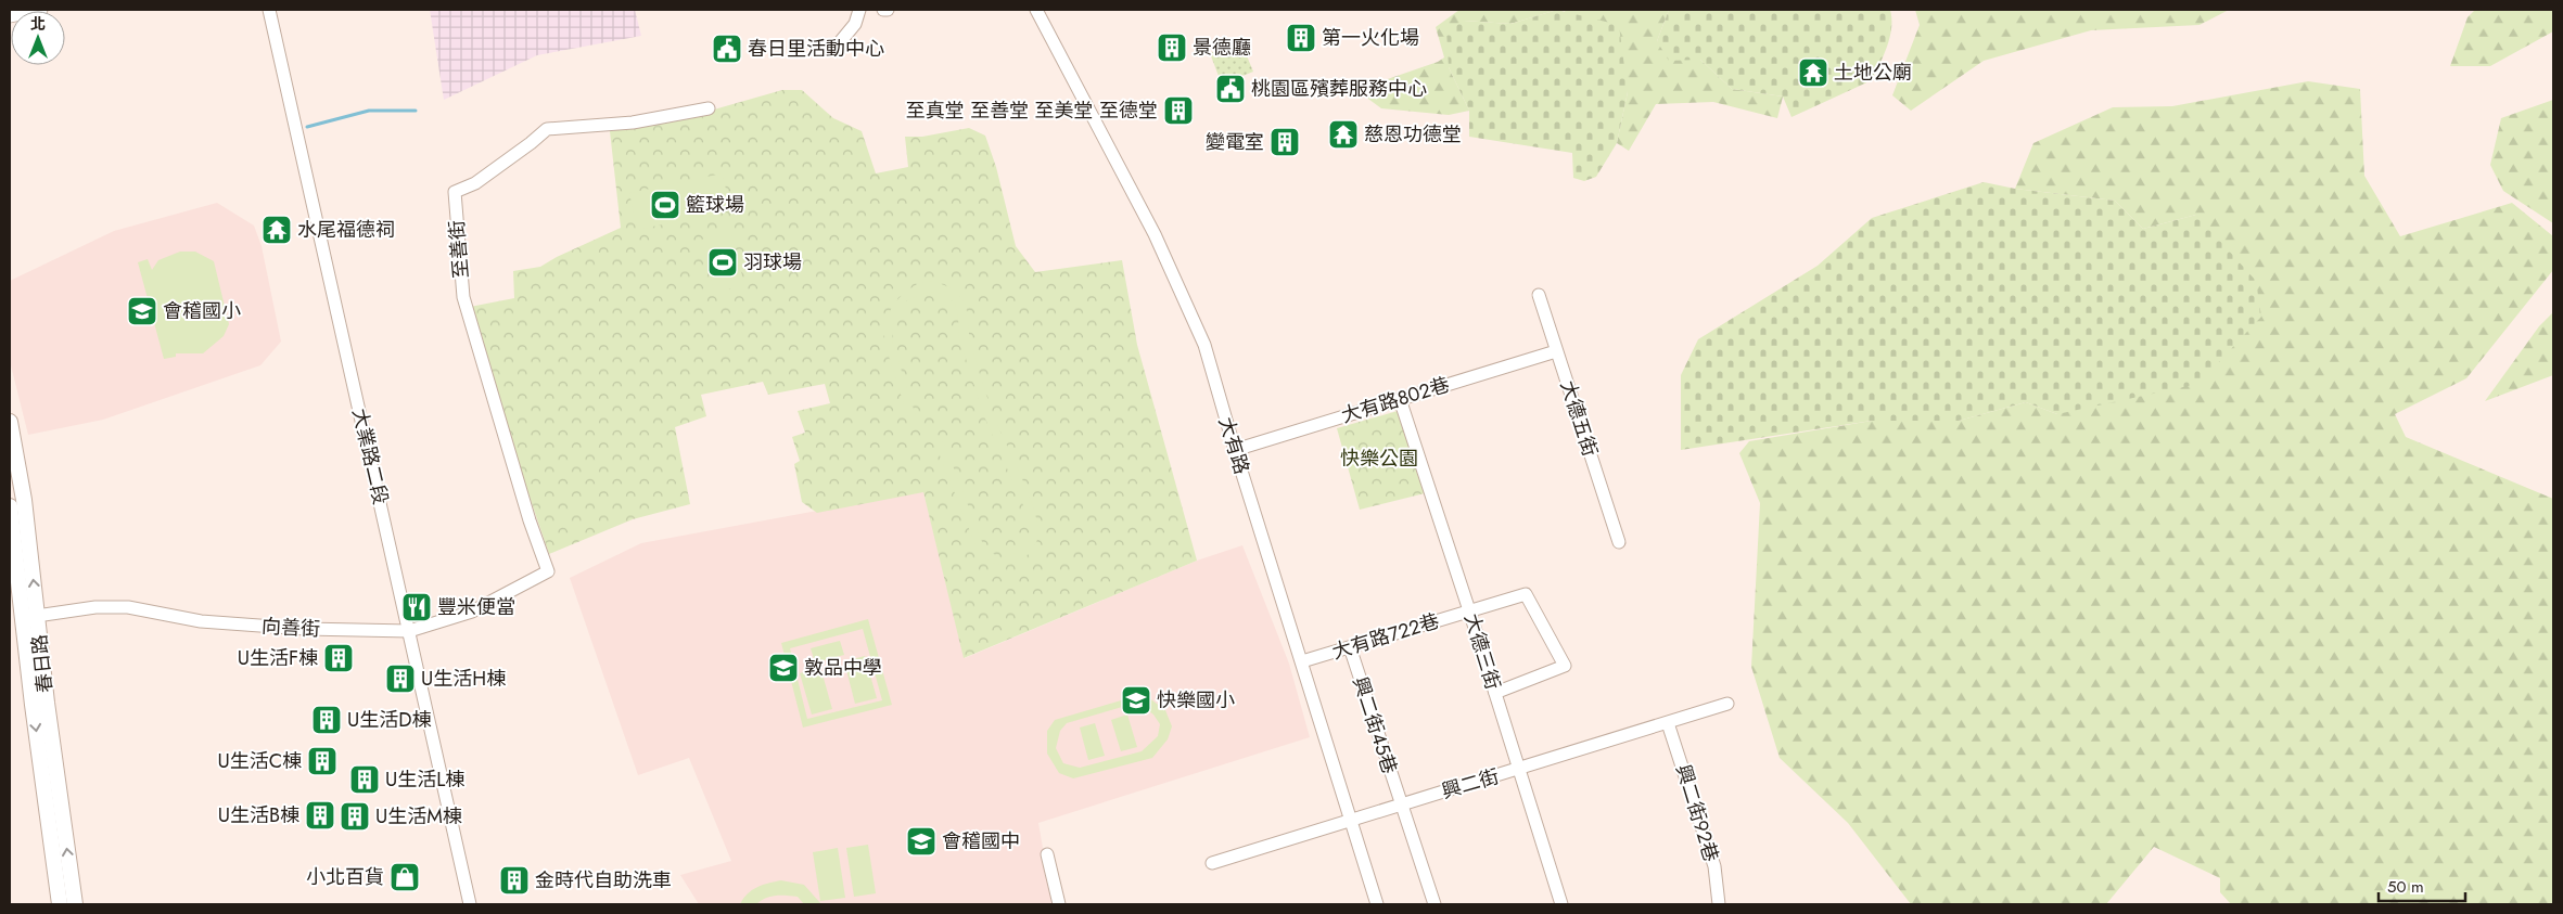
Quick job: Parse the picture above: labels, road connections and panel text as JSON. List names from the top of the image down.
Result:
{
  "streets": {
    "main road": ["春日路"],
    "street": [
      "至善街",
      "大有路802巷",
      "大德五街",
      "大有路",
      "大業路二段",
      "向善街",
      "大有路722巷",
      "大德三街",
      "興二街45巷",
      "興二街",
      "興二街92巷"
    ]
  },
  "crossings": [
    ["至善街", "向善街"],
    ["大有路802巷", "大德五街"],
    ["大有路802巷", "大有路"],
    ["大有路802巷", "大德三街"],
    ["大有路", "大有路722巷"],
    ["大有路", "興二街"],
    ["大業路二段", "向善街"],
    ["向善街", "春日路"],
    ["大有路722巷", "大德三街"],
    ["大有路722巷", "興二街45巷"],
    ["大德三街", "興二街"],
    ["興二街45巷", "興二街"],
    ["興二街", "興二街92巷"]
  ],
  "parks": ["快樂公園"],
  "places": {
    "building": [
      "第一火化場",
      "景德廳",
      "至真堂 至善堂 至美堂 至德堂",
      "變電室",
      "U生活F棟",
      "U生活H棟",
      "U生活D棟",
      "U生活C棟",
      "U生活L棟",
      "U生活B棟",
      "U生活M棟",
      "金時代自助洗車"
    ],
    "public building": ["春日里活動中心", "桃園區殯葬服務中心"],
    "temple": ["土地公廟", "慈恩功德堂", "水尾福德祠"],
    "sports": ["籃球場", "羽球場"],
    "school or university": [
      "會稽國小",
      "敦品中學",
      "快樂國小",
      "會稽國中"
    ],
    "restaurant": ["豐米便當"],
    "shop": ["小北百貨"]
  },
  "scale_bar": "50 m",
  "north": "top"
}
